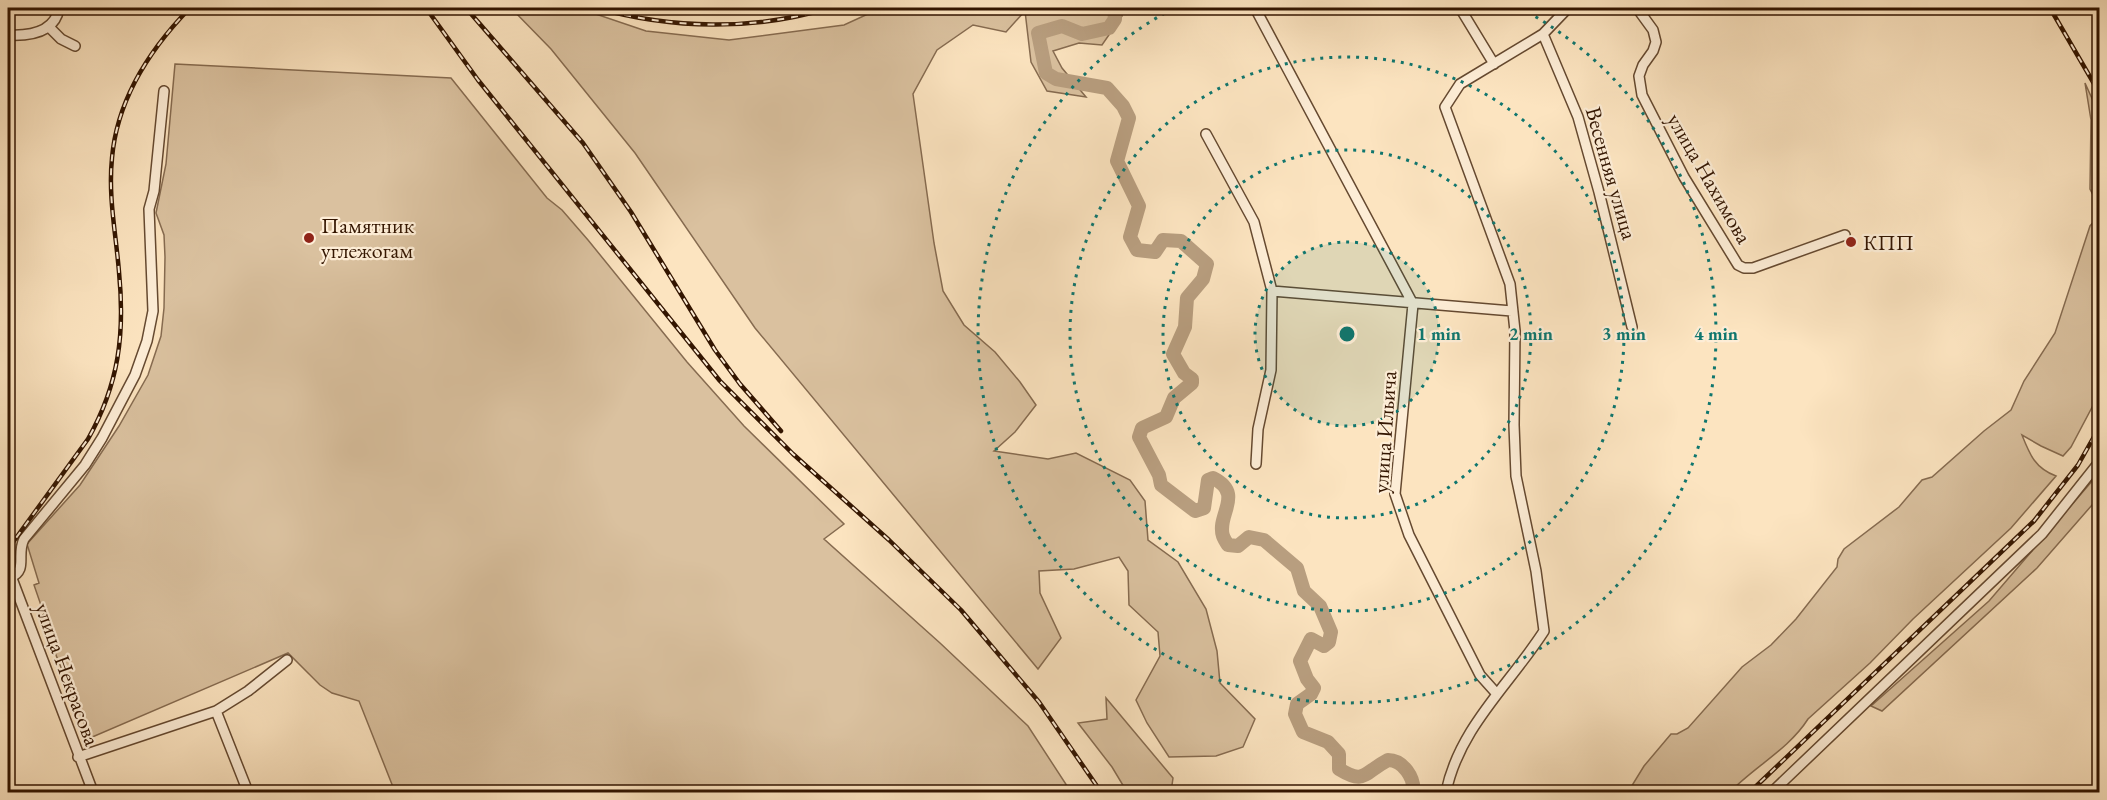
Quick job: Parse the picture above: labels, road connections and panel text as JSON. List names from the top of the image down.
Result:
{
  "streets": {
    "street": [
      "Весенняя улица",
      "улица Нахимова",
      "улица Ильича",
      "улица Некрасова"
    ]
  },
  "places": ["Памятник углежогам", "КПП"],
  "rings": [
    "1 min",
    "2 min",
    "3 min",
    "4 min"
  ]
}
